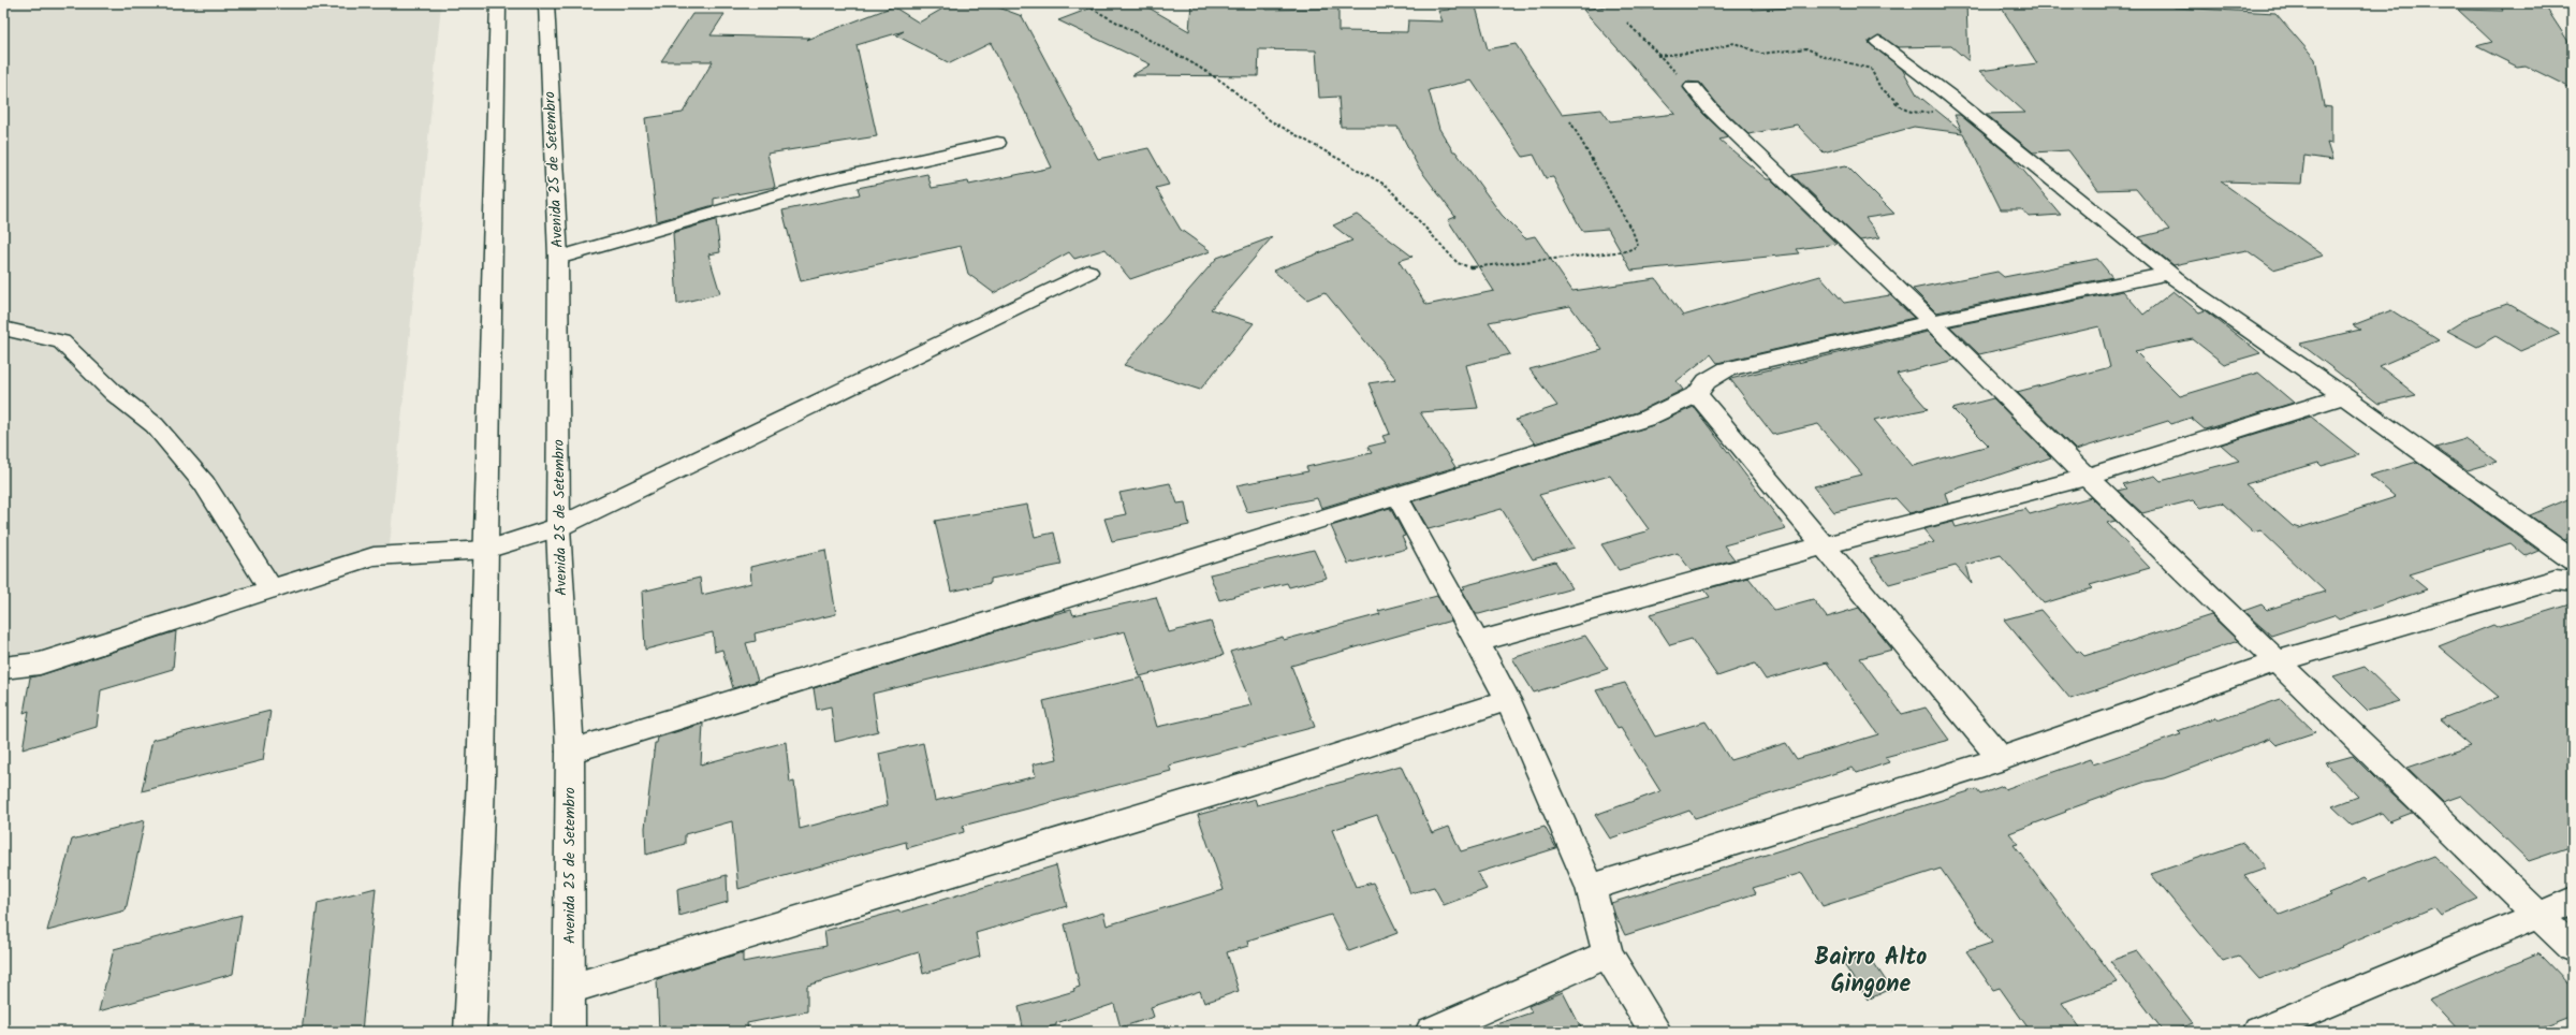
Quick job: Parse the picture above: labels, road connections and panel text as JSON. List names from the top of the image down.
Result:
{
  "streets": {
    "main road": ["Avenida 25 de Setembro"]
  },
  "districts": ["Bairro Alto Gingone"]
}
